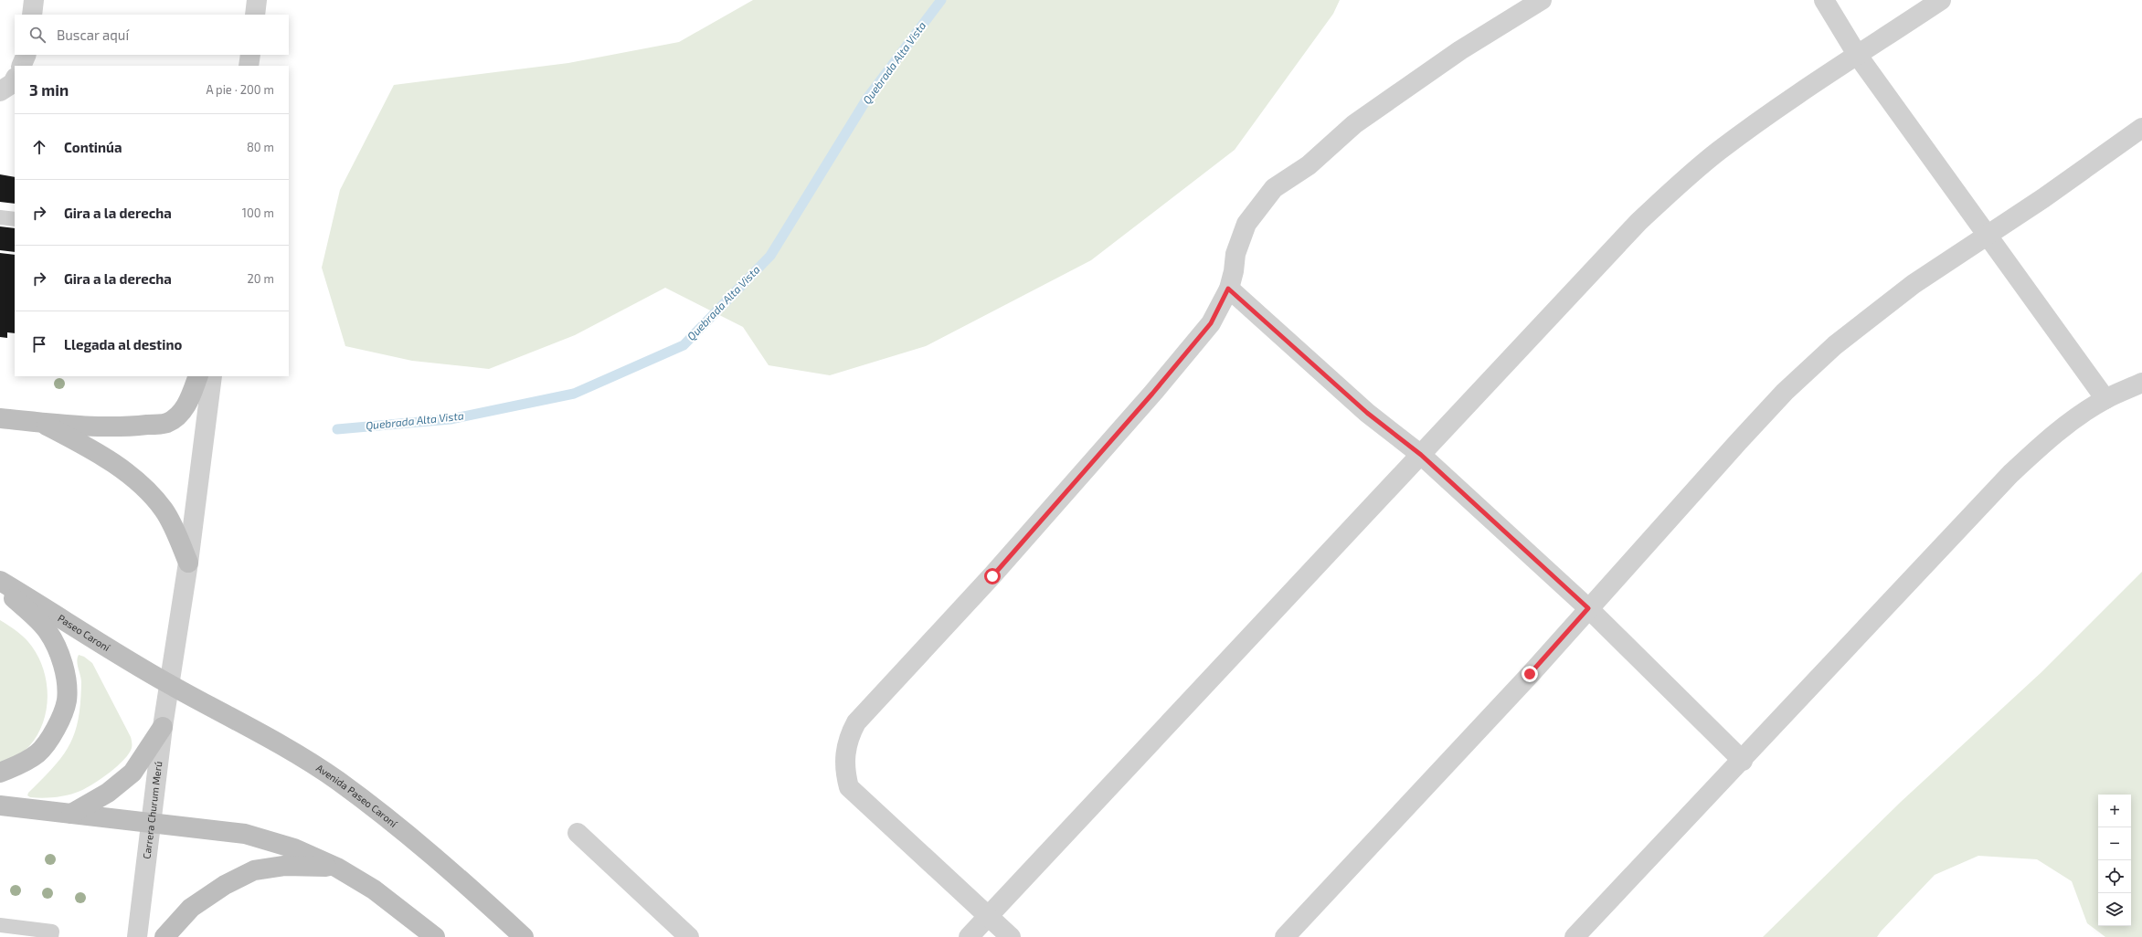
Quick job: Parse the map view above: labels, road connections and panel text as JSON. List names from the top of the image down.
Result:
{
  "streets": {
    "street": ["Paseo Caroní", "Avenida Paseo Caroní", "Carrera Churum Merú"]
  },
  "crossings": [
    ["Paseo Caroní", "Avenida Paseo Caroní"],
    ["Paseo Caroní", "Carrera Churum Merú"],
    ["Avenida Paseo Caroní", "Carrera Churum Merú"]
  ],
  "water": ["Quebrada Alta Vista"],
  "page": {
    "search": "Buscar aquí",
    "heading": ["3 min", "A pie · 200 m"],
    "list": [
      ["Continúa", "80 m"],
      ["Gira a la derecha", "100 m"],
      ["Gira a la derecha", "20 m"],
      "Llegada al destino"
    ],
    "map_buttons": ["+", "−"]
  }
}
